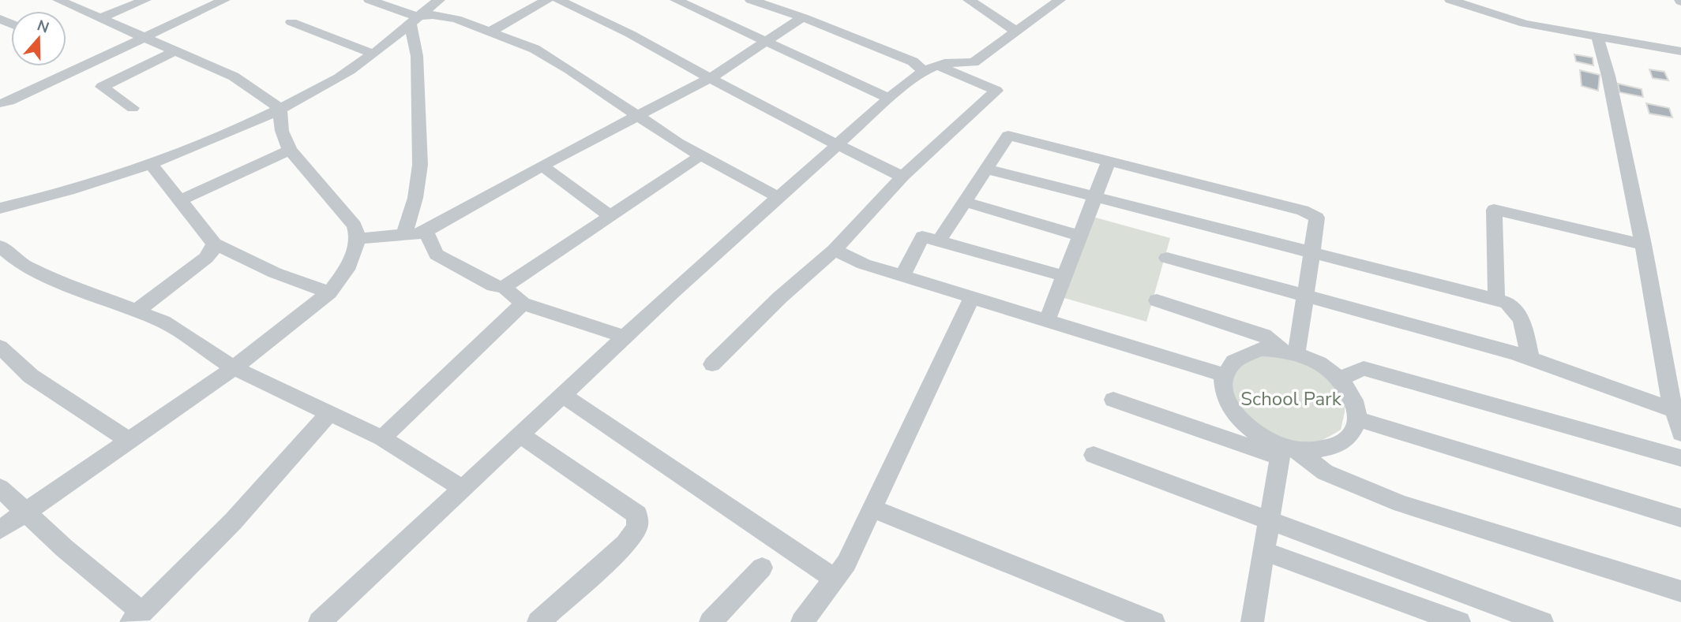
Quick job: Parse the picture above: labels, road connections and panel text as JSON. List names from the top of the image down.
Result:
{
  "parks": ["School Park"],
  "north": "top"
}
